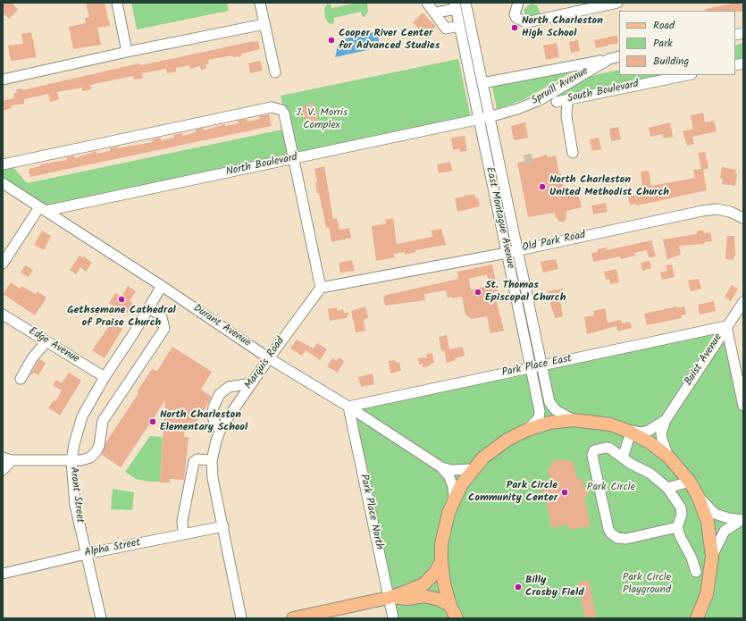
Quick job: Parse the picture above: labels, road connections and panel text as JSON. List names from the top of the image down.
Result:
{
  "streets": {
    "street": [
      "Spruill Avenue",
      "South Boulevard",
      "North Boulevard",
      "East Montague Avenue",
      "Old Park Road",
      "Durant Avenue",
      "Edge Avenue",
      "Buist Avenue",
      "Marquis Road",
      "Park Place East",
      "Arant Street",
      "Park Place North",
      "Alpha Street"
    ]
  },
  "crossings": [
    ["Spruill Avenue", "North Boulevard"],
    ["Spruill Avenue", "East Montague Avenue"],
    ["North Boulevard", "East Montague Avenue"],
    ["North Boulevard", "Durant Avenue"],
    ["East Montague Avenue", "Old Park Road"],
    ["East Montague Avenue", "Park Place East"],
    ["Old Park Road", "Marquis Road"],
    ["Durant Avenue", "Marquis Road"],
    ["Durant Avenue", "Park Place East"],
    ["Durant Avenue", "Arant Street"],
    ["Durant Avenue", "Park Place North"],
    ["Edge Avenue", "Arant Street"],
    ["Buist Avenue", "Park Place East"],
    ["Marquis Road", "Alpha Street"],
    ["Park Place East", "Park Place North"],
    ["Arant Street", "Alpha Street"]
  ],
  "parks": ["J. V. Morris Complex", "Park Circle", "Park Circle Playground"],
  "places": [
    "North Charleston High School",
    "Cooper River Center for Advanced Studies",
    "North Charleston United Methodist Church",
    "St. Thomas Episcopal Church",
    "Gethsemane Cathedral of Praise Church",
    "North Charleston Elementary School",
    "Park Circle Community Center",
    "Billy Crosby Field"
  ],
  "legend": ["Road", "Park", "Building"]
}
